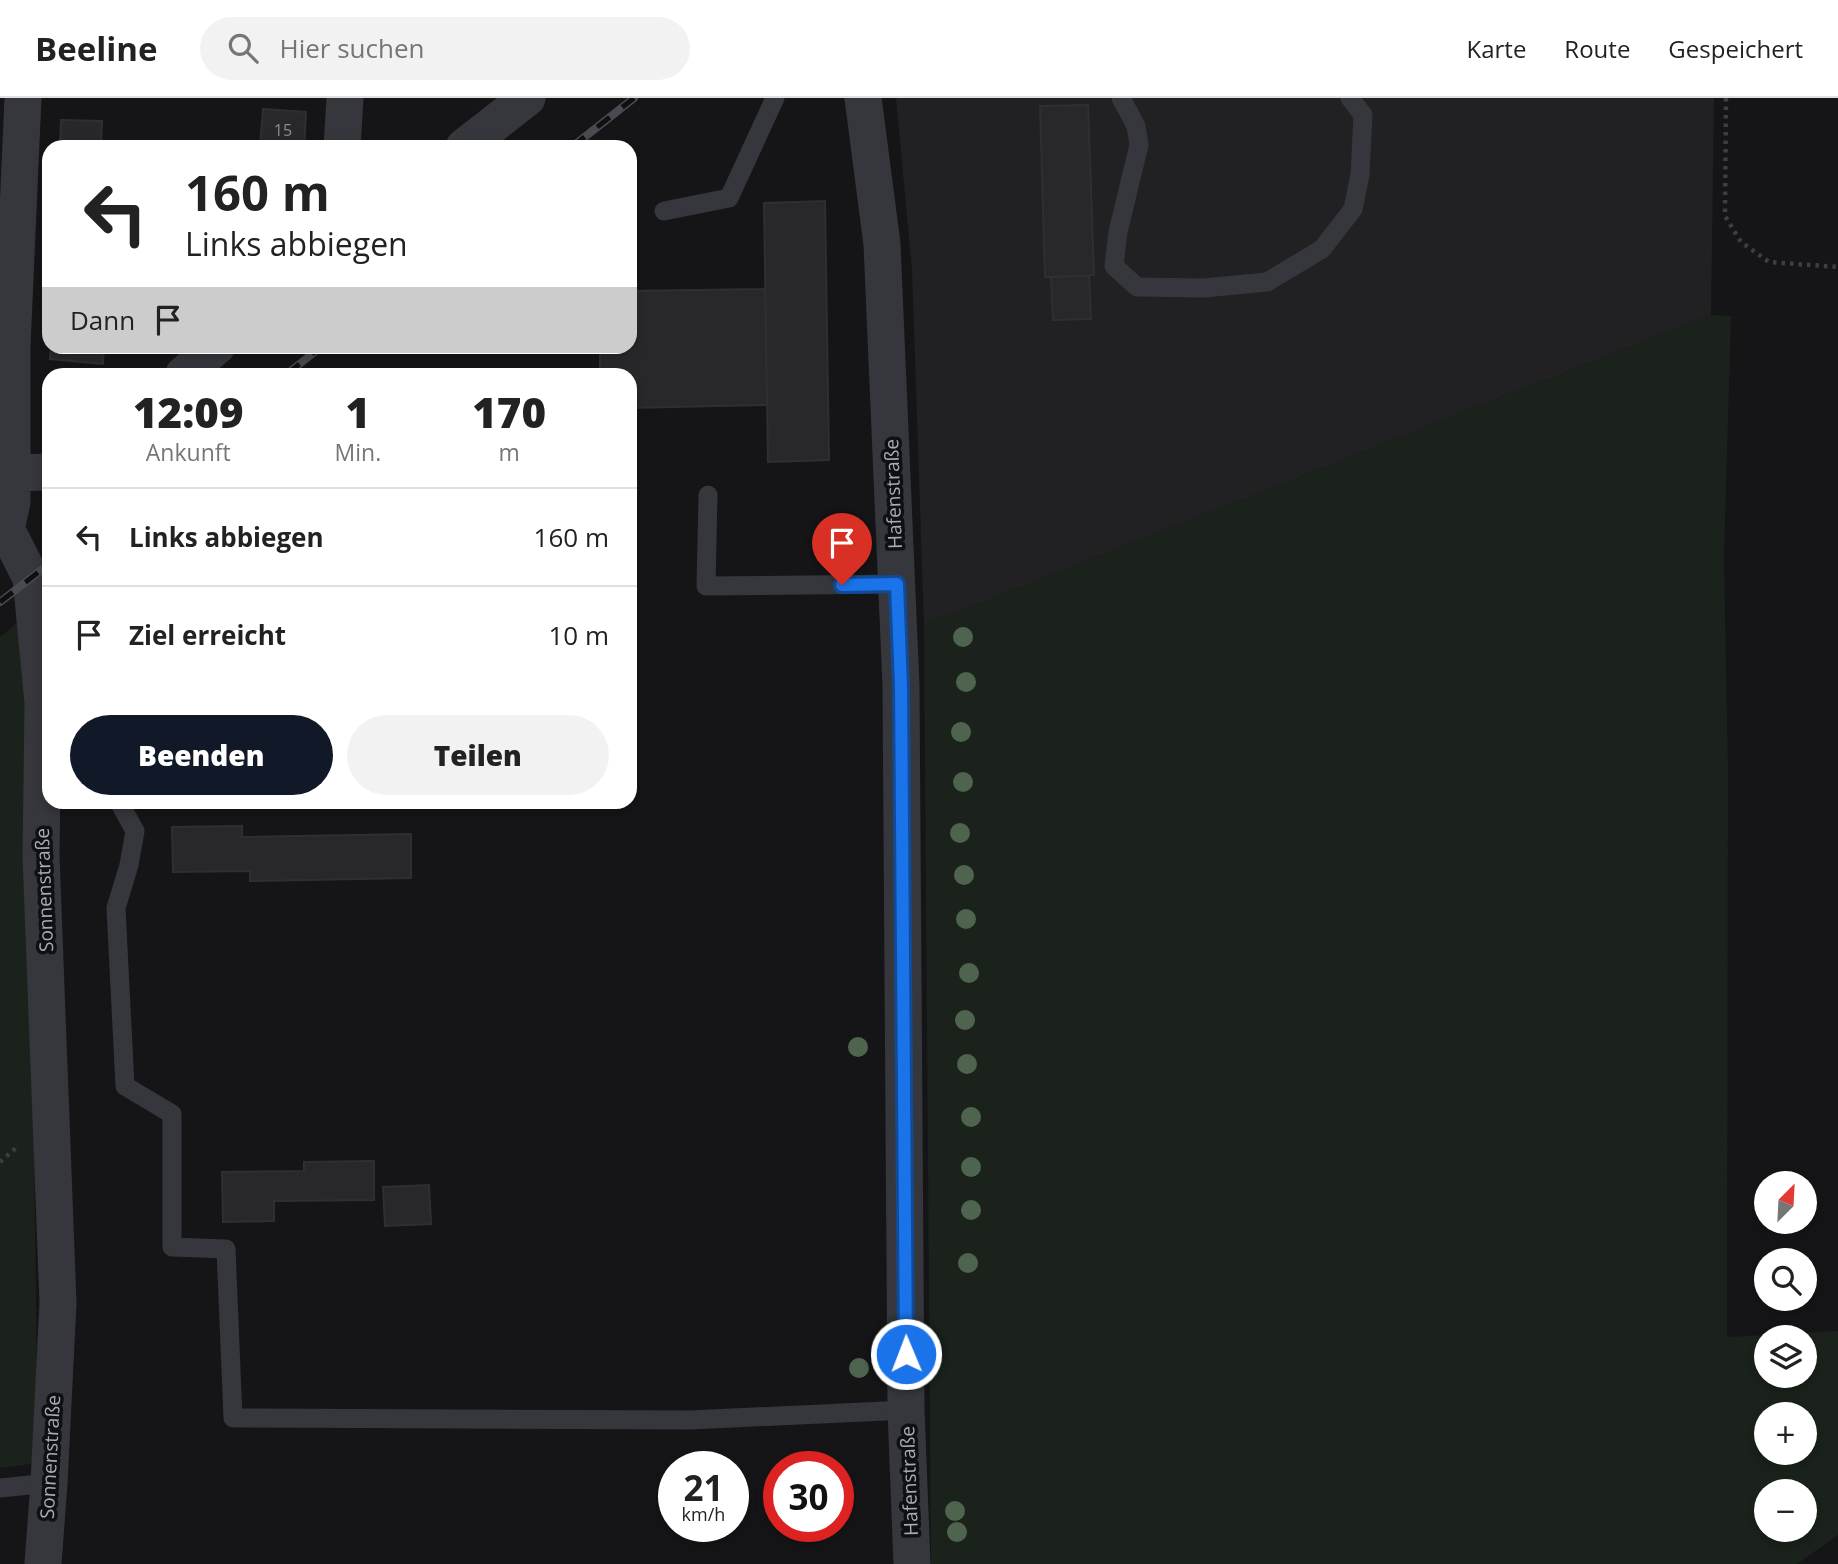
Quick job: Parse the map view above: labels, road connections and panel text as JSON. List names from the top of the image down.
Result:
{
  "streets": {
    "street": ["Hafenstraße", "Sonnenstraße"]
  },
  "house_numbers": ["15"],
  "north": "top right",
  "page": {
    "header": "Beeline",
    "search": "Hier suchen",
    "nav": ["Karte", "Route", "Gespeichert"],
    "turn": ["160 m", "Links abbiegen"],
    "then": "Dann",
    "eta": [
      "12:09",
      "Ankunft",
      "1",
      "Min.",
      "170",
      "m"
    ],
    "list": [
      {
        "name": "Links abbiegen",
        "value": "160 m"
      },
      {
        "name": "Ziel erreicht",
        "value": "10 m"
      }
    ],
    "buttons": ["Beenden", "Teilen"],
    "map_buttons": ["+", "−"],
    "speed": "21 km/h",
    "limit": "30"
  }
}
